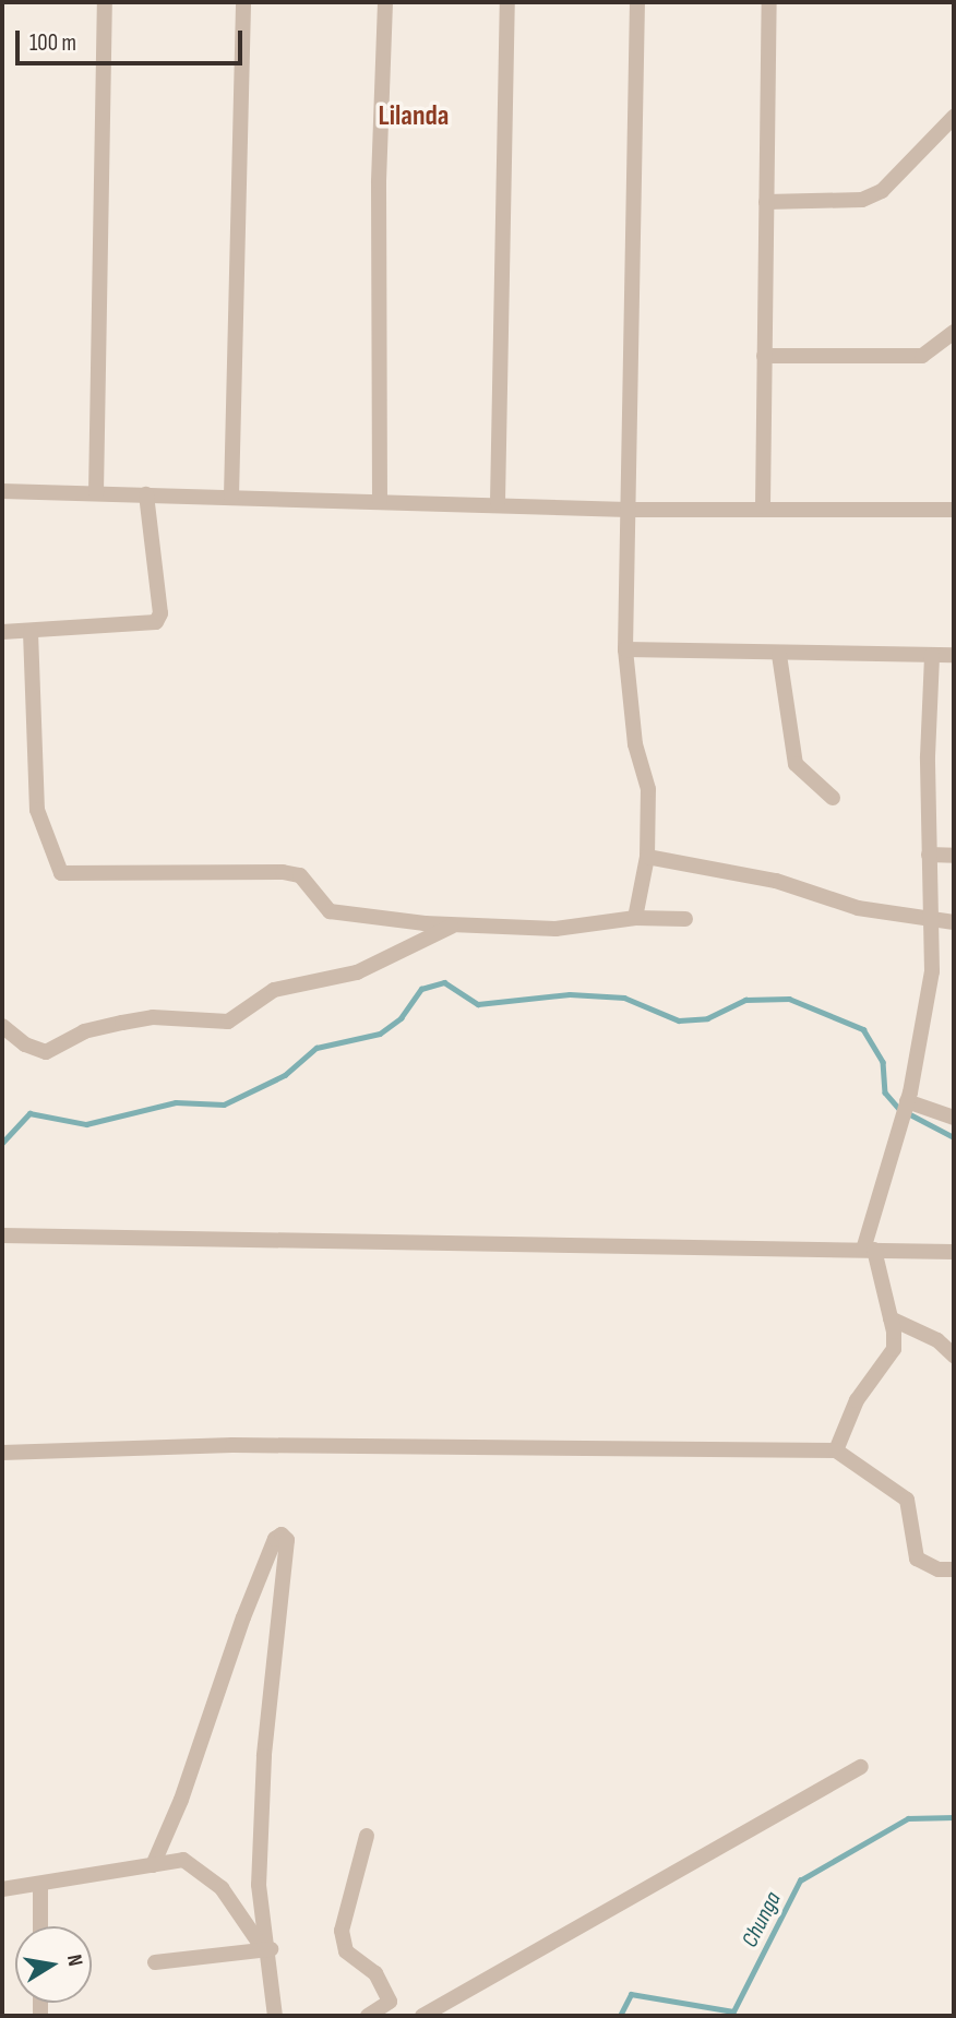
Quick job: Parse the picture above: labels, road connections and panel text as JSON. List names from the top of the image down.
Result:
{
  "districts": ["Lilanda"],
  "water": ["Chunga"],
  "scale_bar": "100 m",
  "north": "right"
}
